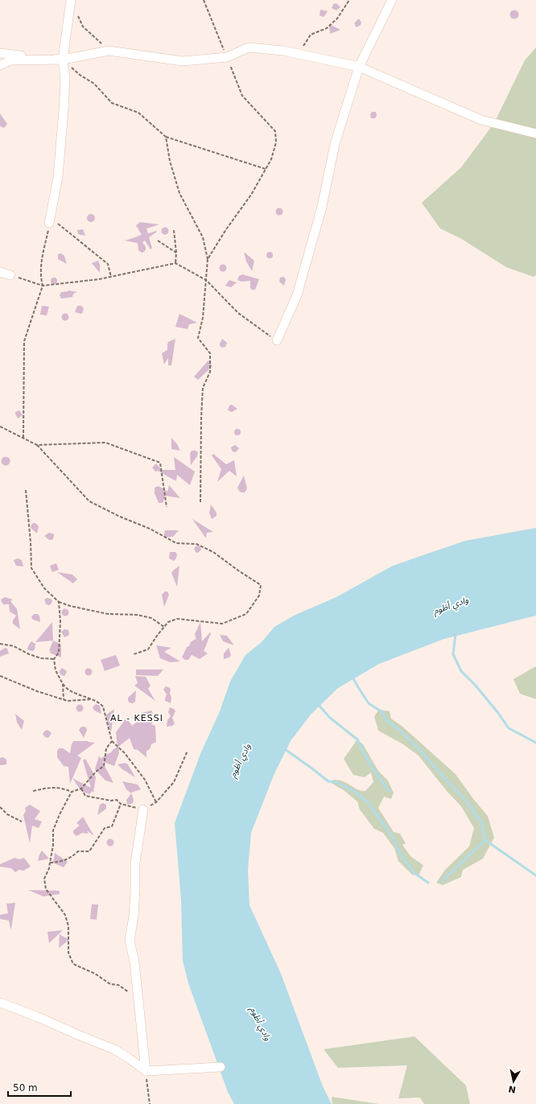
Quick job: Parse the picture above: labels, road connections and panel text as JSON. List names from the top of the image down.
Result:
{
  "districts": ["AL - KESSI"],
  "water": ["وادي أظوم"],
  "scale_bar": "50 m",
  "north": "bottom"
}
